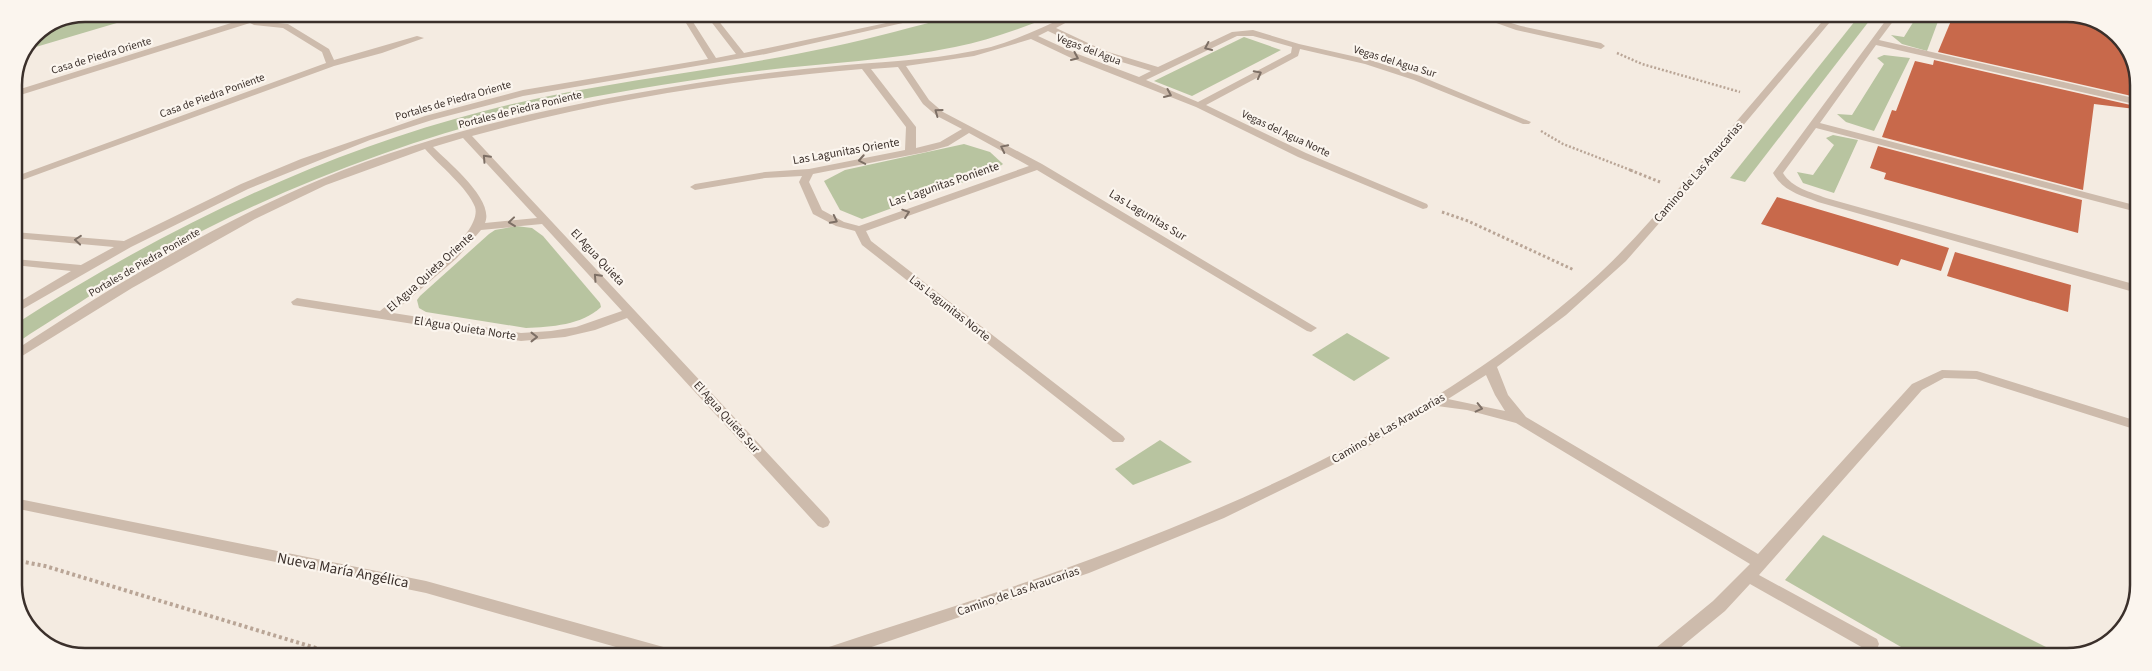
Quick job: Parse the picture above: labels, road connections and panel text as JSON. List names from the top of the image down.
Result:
{
  "streets": {
    "street": [
      "Vegas del Agua",
      "Casa de Piedra Oriente",
      "Vegas del Agua Sur",
      "Casa de Piedra Poniente",
      "Portales de Piedra Oriente",
      "Portales de Piedra Poniente",
      "Vegas del Agua Norte",
      "Las Lagunitas Oriente",
      "Camino de Las Araucarias",
      "Las Lagunitas Poniente",
      "Las Lagunitas Sur",
      "El Agua Quieta",
      "El Agua Quieta Oriente",
      "Las Lagunitas Norte",
      "El Agua Quieta Norte",
      "El Agua Quieta Sur",
      "Nueva María Angélica"
    ]
  },
  "crossings": [
    ["Vegas del Agua", "Vegas del Agua Sur"],
    ["Vegas del Agua", "Portales de Piedra Poniente"],
    ["Vegas del Agua", "Vegas del Agua Norte"],
    ["Portales de Piedra Poniente", "Las Lagunitas Sur"],
    ["Portales de Piedra Poniente", "El Agua Quieta"],
    ["Las Lagunitas Oriente", "Las Lagunitas Sur"],
    ["Las Lagunitas Poniente", "Las Lagunitas Sur"],
    ["Las Lagunitas Poniente", "Las Lagunitas Norte"],
    ["El Agua Quieta", "El Agua Quieta Norte"],
    ["El Agua Quieta", "El Agua Quieta Sur"],
    ["El Agua Quieta Oriente", "El Agua Quieta Norte"],
    ["El Agua Quieta Norte", "El Agua Quieta Sur"]
  ],
  "one_way": ["Las Lagunitas Oriente", "Las Lagunitas Poniente", "El Agua Quieta Norte"]
}
